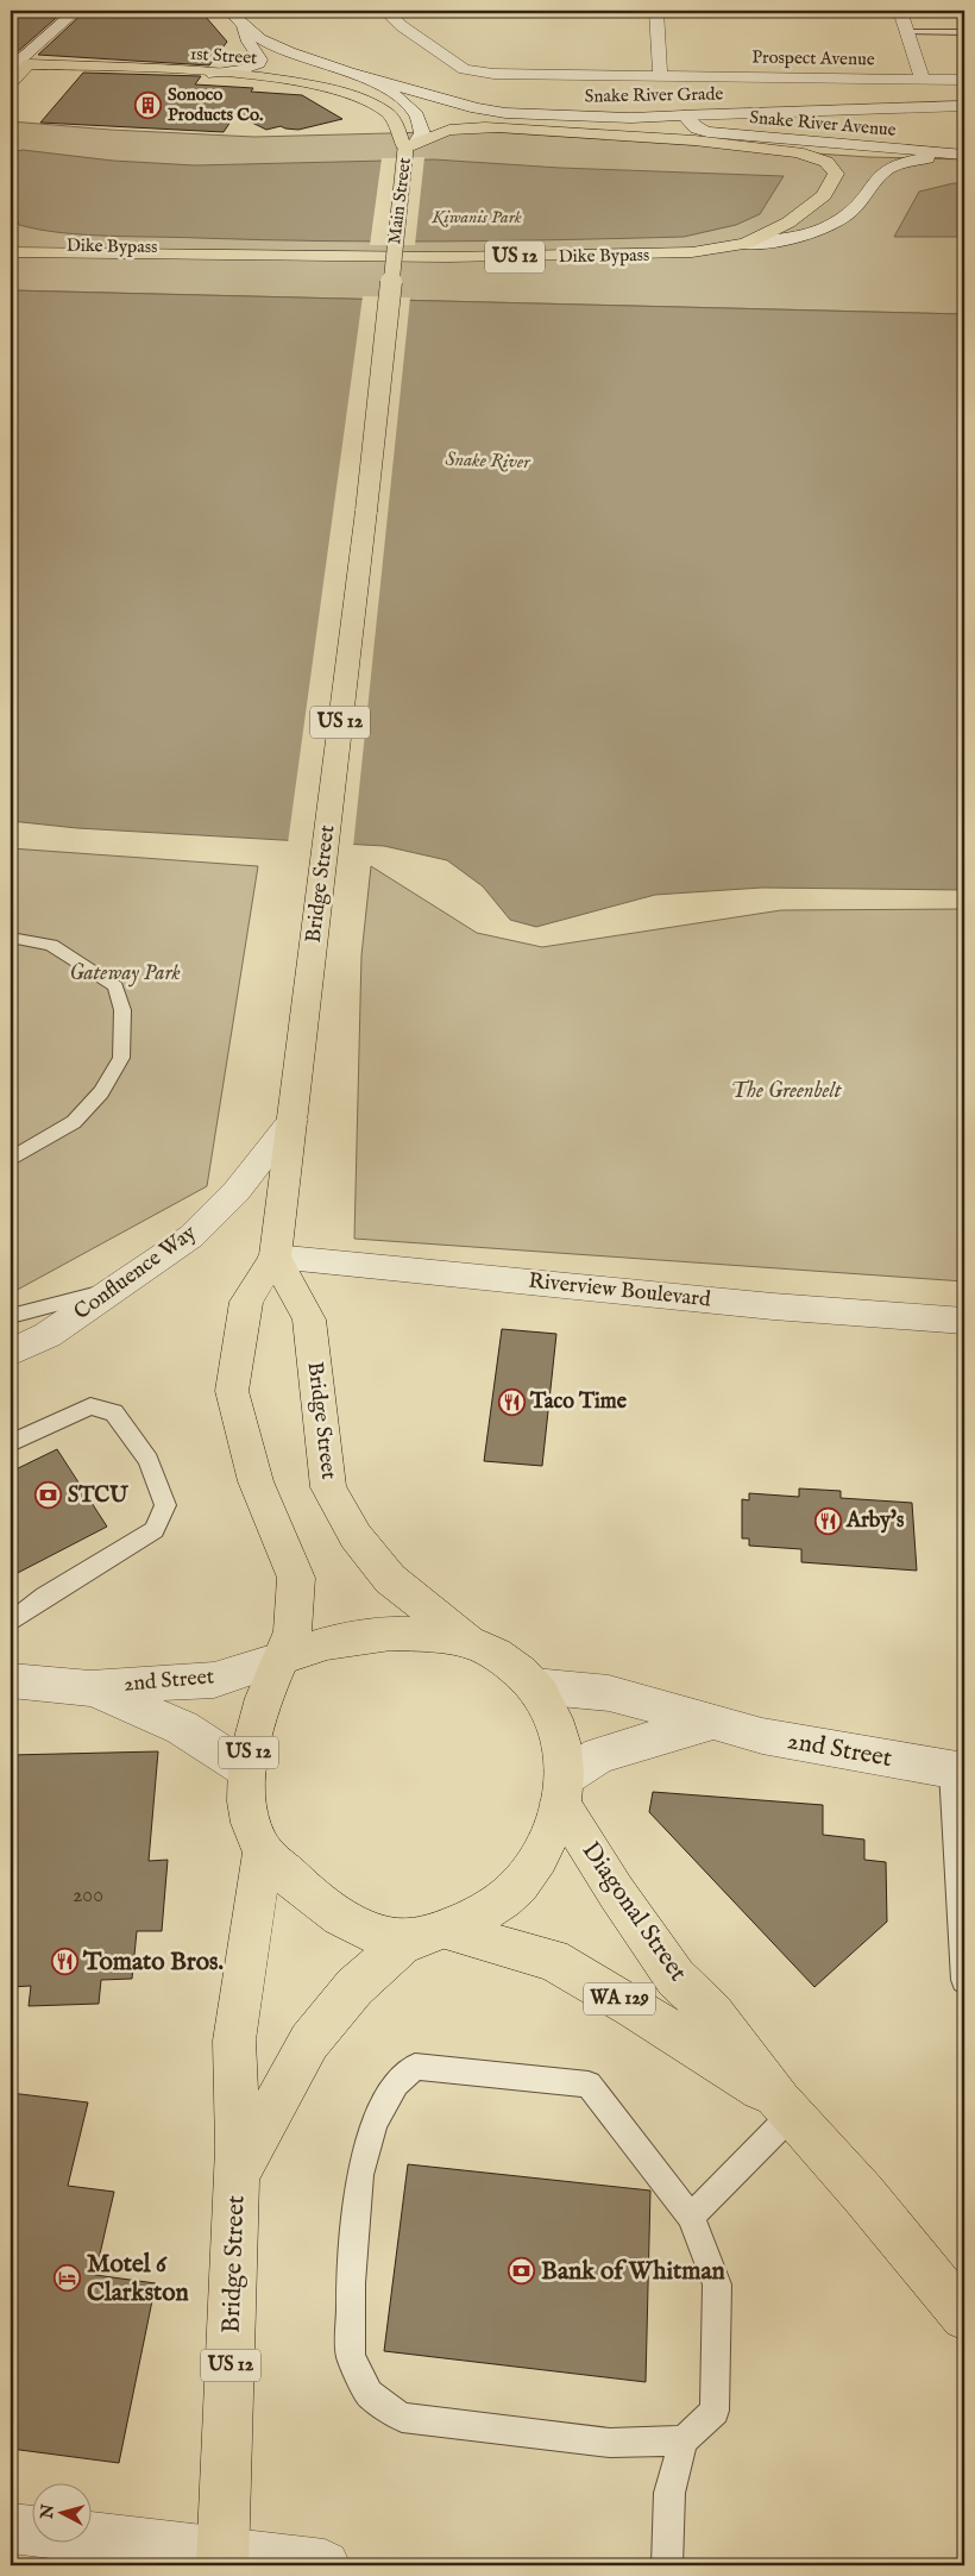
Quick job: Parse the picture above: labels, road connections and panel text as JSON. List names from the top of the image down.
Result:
{
  "streets": {
    "main road": [
      "1st Street",
      "Prospect Avenue",
      "Snake River Grade",
      "Snake River Avenue",
      "Main Street",
      "Dike Bypass",
      "US 12",
      "Bridge Street",
      "Confluence Way",
      "Riverview Boulevard",
      "2nd Street",
      "Diagonal Street",
      "WA 129"
    ]
  },
  "crossings": [
    ["1st Street", "Main Street"],
    ["1st Street", "US 12"],
    ["Snake River Grade", "Snake River Avenue"],
    ["Snake River Grade", "Main Street"],
    ["Snake River Avenue", "US 12"],
    ["Main Street", "US 12"],
    ["Main Street", "Bridge Street"],
    ["Dike Bypass", "US 12"],
    ["US 12", "Bridge Street"],
    ["US 12", "2nd Street"],
    ["US 12", "Diagonal Street"],
    ["Bridge Street", "Confluence Way"],
    ["Bridge Street", "Riverview Boulevard"],
    ["Bridge Street", "2nd Street"],
    ["Bridge Street", "Diagonal Street"]
  ],
  "water": ["Snake River"],
  "parks": ["Kiwanis Park", "Gateway Park", "The Greenbelt"],
  "places": {
    "building": ["Sonoco Products Co."],
    "restaurant": ["Taco Time", "Arby's", "Tomato Bros."],
    "bank": ["STCU", "Bank of Whitman"],
    "hotel": ["Motel 6 Clarkston"]
  },
  "house_numbers": ["200"],
  "north": "left"
}
